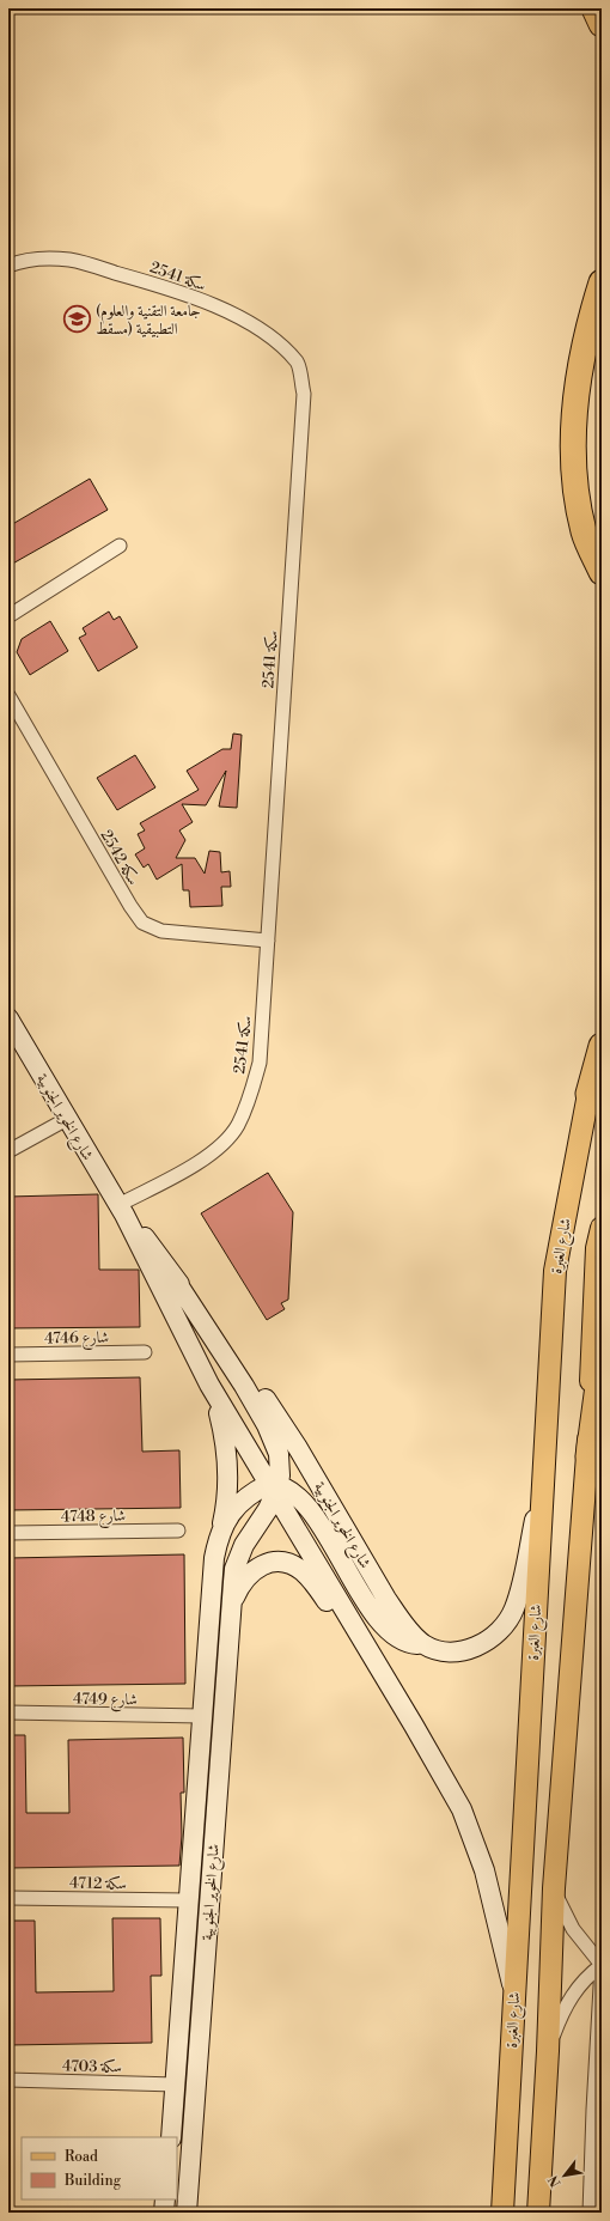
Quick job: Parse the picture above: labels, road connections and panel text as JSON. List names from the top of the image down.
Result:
{
  "streets": {
    "main road": ["شارع الغبرة"],
    "street": [
      "سكة 2541",
      "سكة 2542",
      "شارع الخوير الجنوبية",
      "4746 شارع",
      "4748 شارع",
      "4749 شارع",
      "سكة 4712",
      "4703 سكة"
    ]
  },
  "crossings": [
    ["سكة 2541", "سكة 2542"],
    ["سكة 2541", "شارع الخوير الجنوبية"],
    ["شارع الخوير الجنوبية", "شارع الغبرة"],
    ["شارع الخوير الجنوبية", "4749 شارع"],
    ["شارع الخوير الجنوبية", "سكة 4712"],
    ["شارع الخوير الجنوبية", "4703 سكة"]
  ],
  "places": {
    "school or university": ["(جامعة التقنية والعلوم التطبيقية (مسقط"]
  },
  "legend": ["Road", "Building"],
  "north": "bottom left"
}
